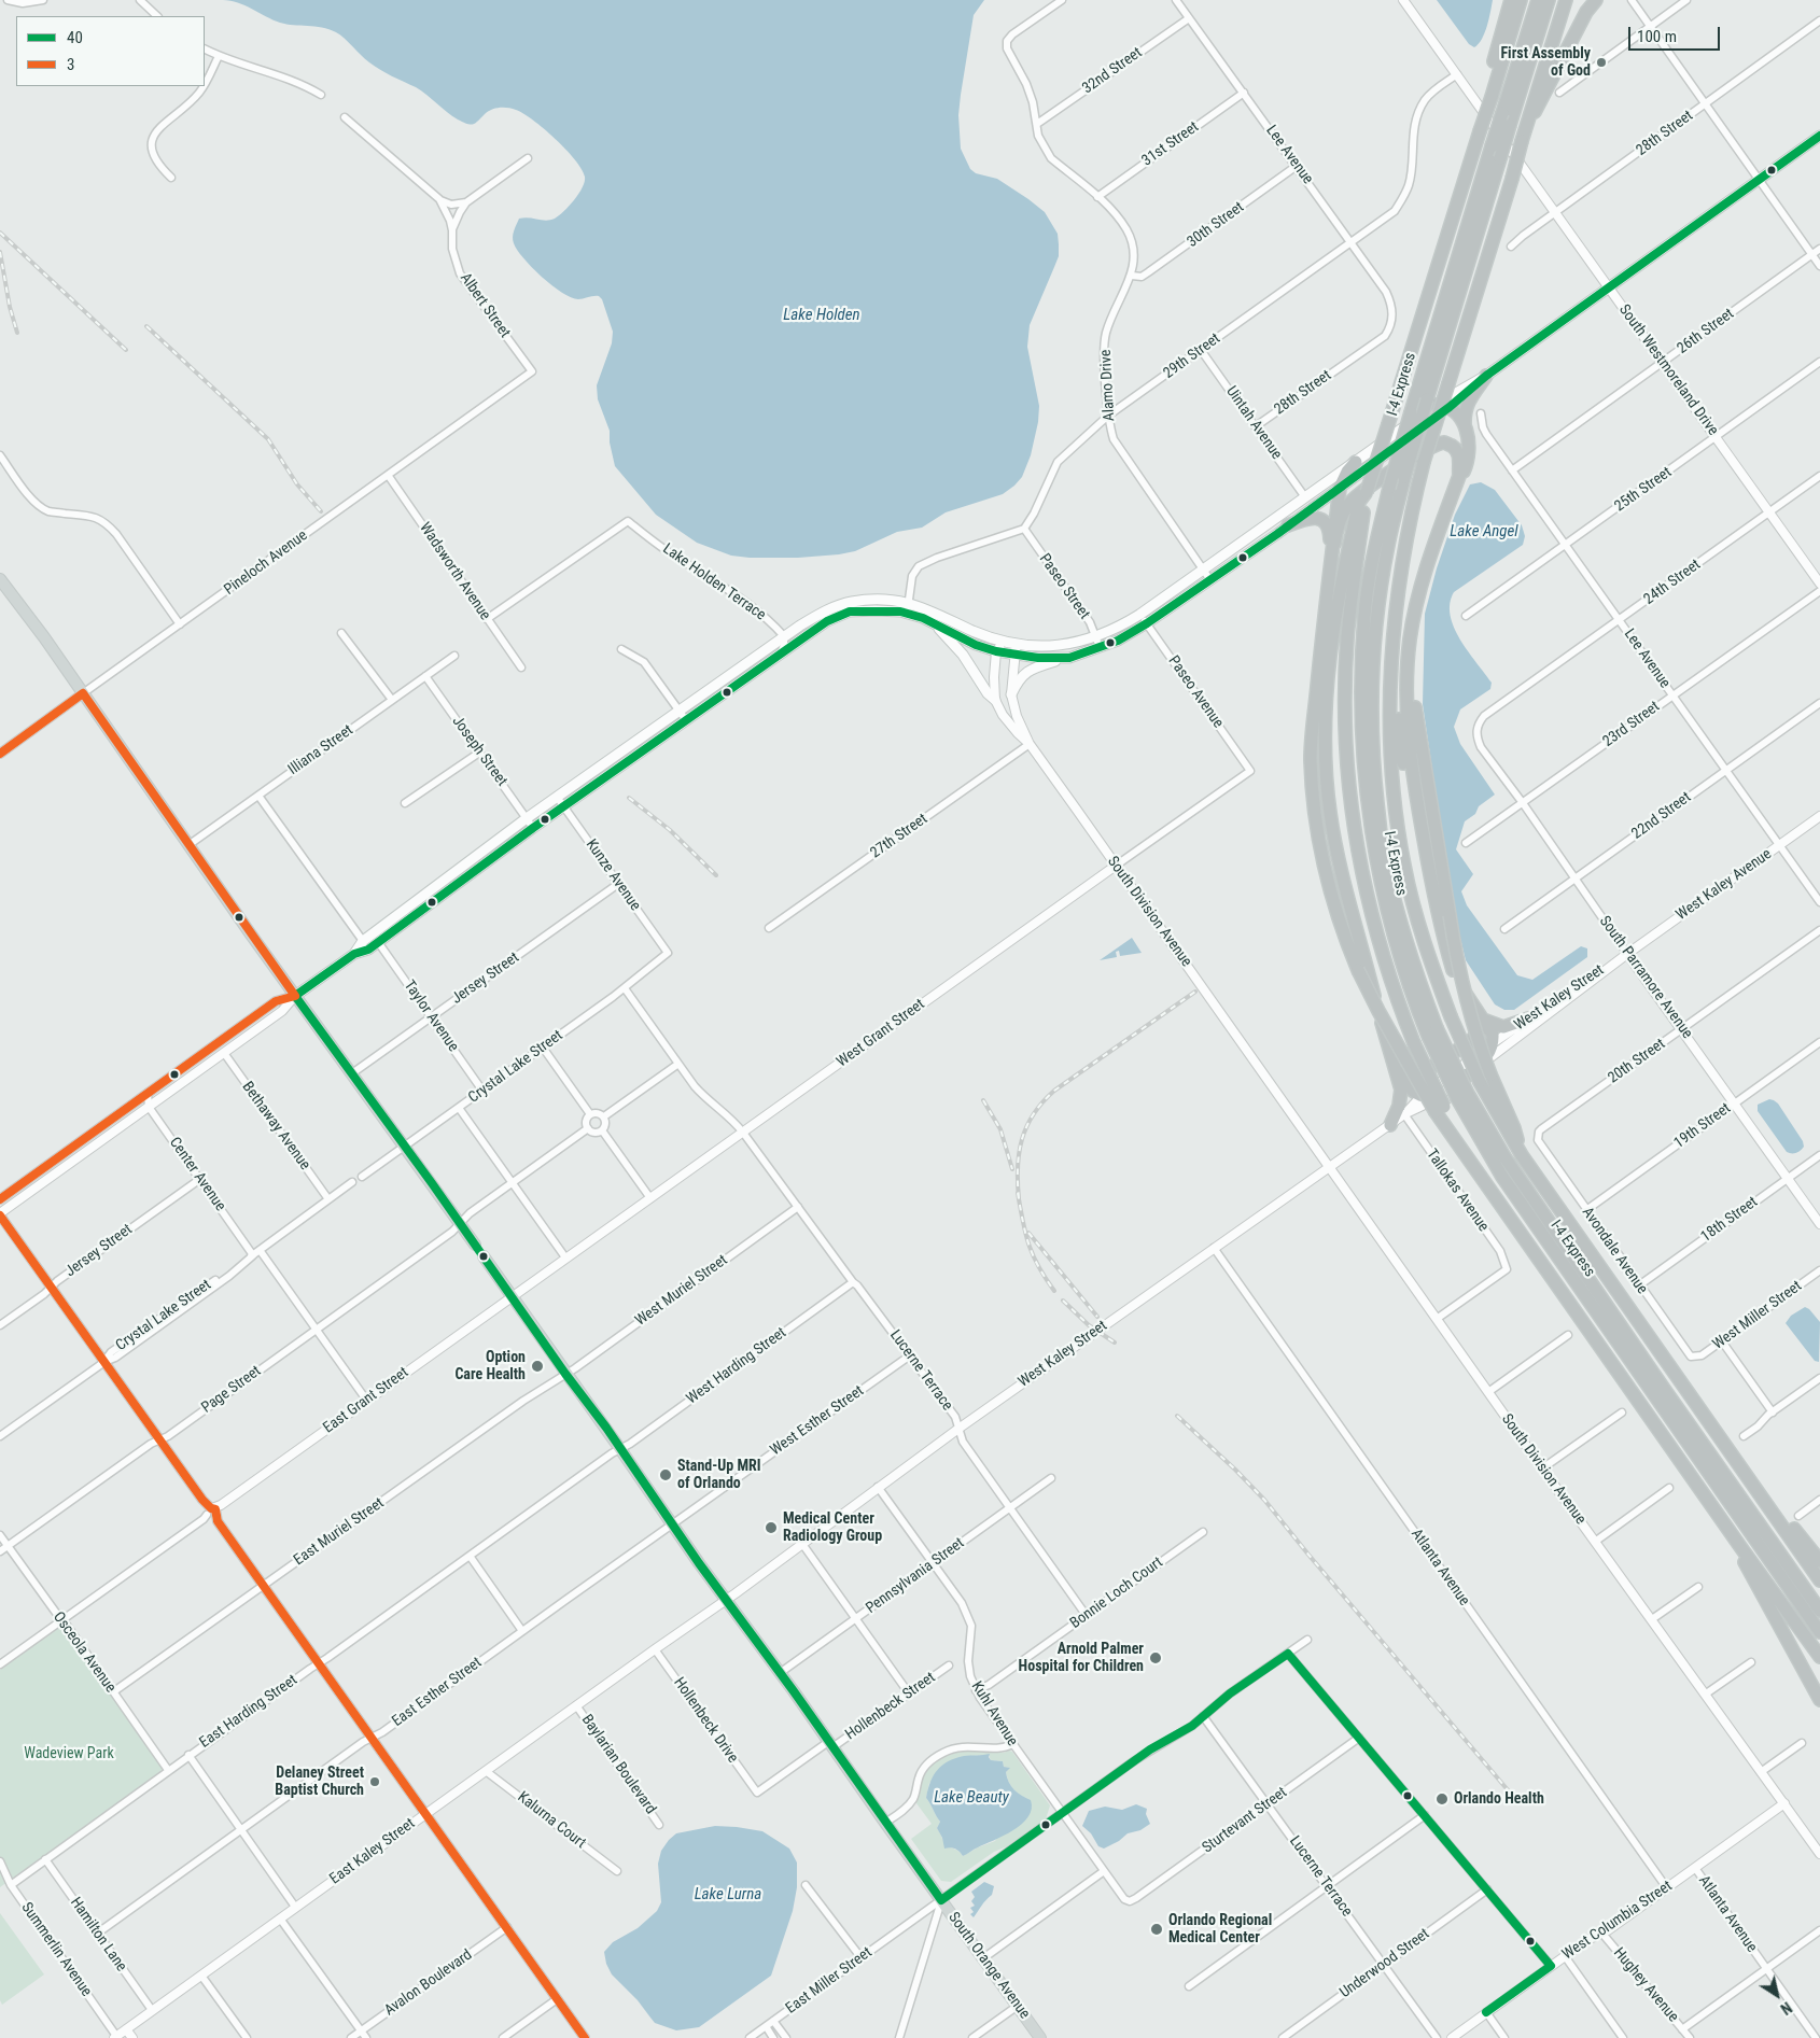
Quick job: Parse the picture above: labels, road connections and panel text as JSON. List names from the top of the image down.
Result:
{
  "streets": {
    "highway": ["I-4 Express"],
    "main road": ["South Orange Avenue"],
    "street": [
      "32nd Street",
      "28th Street",
      "31st Street",
      "Lee Avenue",
      "30th Street",
      "Albert Street",
      "26th Street",
      "29th Street",
      "South Westmoreland Drive",
      "Alamo Drive",
      "Uintah Avenue",
      "25th Street",
      "Pineloch Avenue",
      "Wadsworth Avenue",
      "Lake Holden Terrace",
      "24th Street",
      "Paseo Street",
      "Paseo Avenue",
      "23rd Street",
      "Illiana Street",
      "Joseph Street",
      "22nd Street",
      "27th Street",
      "Kunze Avenue",
      "West Kaley Avenue",
      "South Division Avenue",
      "South Parramore Avenue",
      "Jersey Street",
      "West Kaley Street",
      "Taylor Avenue",
      "West Grant Street",
      "20th Street",
      "Crystal Lake Street",
      "Bethaway Avenue",
      "19th Street",
      "Center Avenue",
      "Tallokas Avenue",
      "18th Street",
      "Avondale Avenue",
      "West Muriel Street",
      "West Miller Street",
      "West Harding Street",
      "Lucerne Terrace",
      "Page Street",
      "East Grant Street",
      "West Esther Street",
      "East Muriel Street",
      "Atlanta Avenue",
      "Pennsylvania Street",
      "Bonnie Loch Court",
      "Osceola Avenue",
      "East Esther Street",
      "Hollenbeck Street",
      "East Harding Street",
      "Kuhl Avenue",
      "Hollenbeck Drive",
      "Baylarian Boulevard",
      "Kalurna Court",
      "Sturtevant Street",
      "East Kaley Street",
      "West Columbia Street",
      "Hamilton Lane",
      "Summerlin Avenue",
      "Underwood Street",
      "East Miller Street",
      "Avalon Boulevard",
      "Hughey Avenue"
    ]
  },
  "crossings": [
    ["32nd Street", "Lee Avenue"],
    ["32nd Street", "Alamo Drive"],
    ["28th Street", "Lee Avenue"],
    ["28th Street", "South Westmoreland Drive"],
    ["28th Street", "Uintah Avenue"],
    ["31st Street", "Lee Avenue"],
    ["31st Street", "Alamo Drive"],
    ["Lee Avenue", "30th Street"],
    ["Lee Avenue", "26th Street"],
    ["Lee Avenue", "29th Street"],
    ["Lee Avenue", "25th Street"],
    ["Lee Avenue", "24th Street"],
    ["Lee Avenue", "23rd Street"],
    ["Lee Avenue", "22nd Street"],
    ["Lee Avenue", "West Kaley Avenue"],
    ["30th Street", "Alamo Drive"],
    ["Albert Street", "Pineloch Avenue"],
    ["26th Street", "South Westmoreland Drive"],
    ["29th Street", "South Westmoreland Drive"],
    ["29th Street", "Alamo Drive"],
    ["29th Street", "Uintah Avenue"],
    ["29th Street", "Paseo Street"],
    ["South Westmoreland Drive", "25th Street"],
    ["South Westmoreland Drive", "24th Street"],
    ["Pineloch Avenue", "Wadsworth Avenue"],
    ["Pineloch Avenue", "South Orange Avenue"],
    ["Wadsworth Avenue", "Lake Holden Terrace"],
    ["24th Street", "South Parramore Avenue"],
    ["Paseo Avenue", "West Grant Street"],
    ["23rd Street", "South Parramore Avenue"],
    ["Illiana Street", "Joseph Street"],
    ["Illiana Street", "South Orange Avenue"],
    ["22nd Street", "South Parramore Avenue"],
    ["27th Street", "South Division Avenue"],
    ["Kunze Avenue", "Jersey Street"],
    ["Kunze Avenue", "Crystal Lake Street"],
    ["West Kaley Avenue", "South Parramore Avenue"],
    ["West Kaley Avenue", "West Kaley Street"],
    ["South Division Avenue", "West Kaley Street"],
    ["South Division Avenue", "West Grant Street"],
    ["South Division Avenue", "Tallokas Avenue"],
    ["South Division Avenue", "West Columbia Street"],
    ["South Parramore Avenue", "West Kaley Street"],
    ["South Parramore Avenue", "20th Street"],
    ["South Parramore Avenue", "19th Street"],
    ["South Parramore Avenue", "18th Street"],
    ["Jersey Street", "Taylor Avenue"],
    ["Jersey Street", "Center Avenue"],
    ["Jersey Street", "South Orange Avenue"],
    ["West Kaley Street", "Tallokas Avenue"],
    ["West Kaley Street", "Lucerne Terrace"],
    ["West Kaley Street", "Atlanta Avenue"],
    ["West Kaley Street", "Kuhl Avenue"],
    ["West Kaley Street", "East Kaley Street"],
    ["West Kaley Street", "South Orange Avenue"],
    ["Taylor Avenue", "Crystal Lake Street"],
    ["West Grant Street", "Lucerne Terrace"],
    ["West Grant Street", "East Grant Street"],
    ["West Grant Street", "South Orange Avenue"],
    ["20th Street", "Avondale Avenue"],
    ["Crystal Lake Street", "Bethaway Avenue"],
    ["Crystal Lake Street", "Center Avenue"],
    ["Crystal Lake Street", "Lucerne Terrace"],
    ["Crystal Lake Street", "South Orange Avenue"],
    ["19th Street", "Avondale Avenue"],
    ["18th Street", "Avondale Avenue"],
    ["Avondale Avenue", "West Miller Street"],
    ["West Muriel Street", "Lucerne Terrace"],
    ["West Muriel Street", "East Muriel Street"],
    ["West Muriel Street", "South Orange Avenue"],
    ["West Harding Street", "Lucerne Terrace"],
    ["West Harding Street", "East Harding Street"],
    ["West Harding Street", "South Orange Avenue"],
    ["Lucerne Terrace", "West Esther Street"],
    ["Lucerne Terrace", "Pennsylvania Street"],
    ["Lucerne Terrace", "Bonnie Loch Court"],
    ["Lucerne Terrace", "Sturtevant Street"],
    ["Lucerne Terrace", "Underwood Street"],
    ["Page Street", "Osceola Avenue"],
    ["Page Street", "South Orange Avenue"],
    ["East Grant Street", "Osceola Avenue"],
    ["East Grant Street", "South Orange Avenue"],
    ["West Esther Street", "East Esther Street"],
    ["West Esther Street", "South Orange Avenue"],
    ["East Muriel Street", "Osceola Avenue"],
    ["East Muriel Street", "South Orange Avenue"],
    ["Atlanta Avenue", "West Columbia Street"],
    ["Pennsylvania Street", "Kuhl Avenue"],
    ["Pennsylvania Street", "South Orange Avenue"],
    ["Bonnie Loch Court", "Kuhl Avenue"],
    ["Osceola Avenue", "East Harding Street"],
    ["East Esther Street", "Hamilton Lane"],
    ["East Esther Street", "South Orange Avenue"],
    ["Hollenbeck Street", "Hollenbeck Drive"],
    ["Hollenbeck Street", "South Orange Avenue"],
    ["East Harding Street", "Hamilton Lane"],
    ["East Harding Street", "Summerlin Avenue"],
    ["East Harding Street", "South Orange Avenue"],
    ["Kuhl Avenue", "Sturtevant Street"],
    ["Hollenbeck Drive", "East Kaley Street"],
    ["Baylarian Boulevard", "East Kaley Street"],
    ["Kalurna Court", "East Kaley Street"],
    ["East Kaley Street", "Hamilton Lane"],
    ["East Kaley Street", "Summerlin Avenue"],
    ["East Kaley Street", "South Orange Avenue"],
    ["West Columbia Street", "Hughey Avenue"],
    ["South Orange Avenue", "East Miller Street"]
  ],
  "water": [
    "Lake Holden",
    "Lake Angel",
    "Lake Beauty",
    "Lake Lurna"
  ],
  "parks": ["Wadeview Park"],
  "places": [
    "First Assembly of God",
    "Option Care Health",
    "Stand-Up MRI of Orlando",
    "Medical Center Radiology Group",
    "Arnold Palmer Hospital for Children",
    "Delaney Street Baptist Church",
    "Orlando Health",
    "Orlando Regional Medical Center"
  ],
  "lines": ["transit line 40", "transit line 3"],
  "legend": ["40", "3"],
  "scale_bar": "100 m",
  "north": "bottom right"
}
